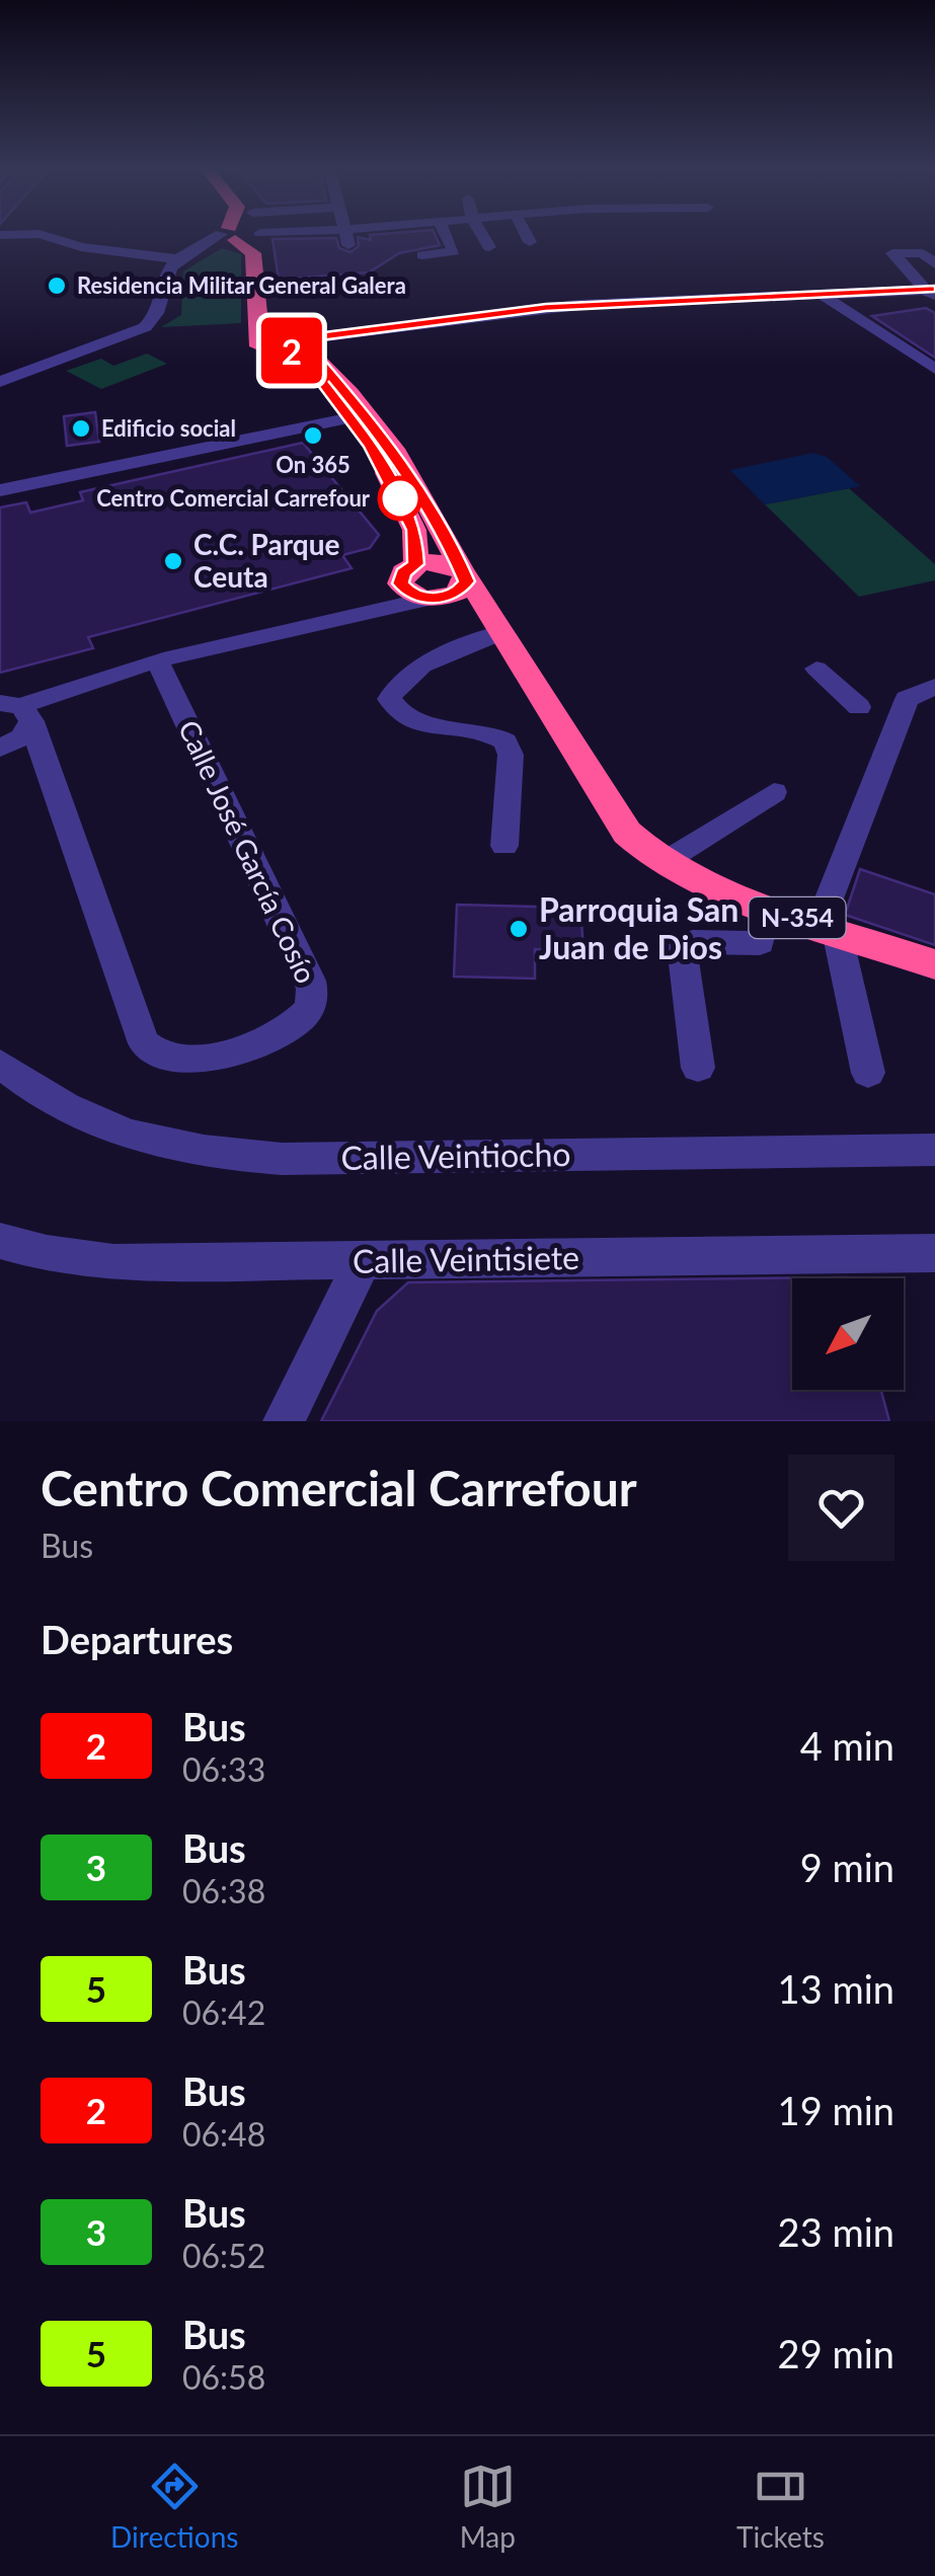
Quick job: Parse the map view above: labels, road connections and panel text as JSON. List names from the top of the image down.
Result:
{
  "streets": {
    "highway": ["N-354"],
    "street": ["Calle José García Cosío", "Calle Veintiocho", "Calle Veintisiete"]
  },
  "places": [
    "Residencia Militar General Galera",
    "Edificio social",
    "On 365",
    "Centro Comercial Carrefour",
    "C.C. Parque Ceuta",
    "Parroquia San Juan de Dios"
  ],
  "lines": ["bus line 2"],
  "north": "bottom left",
  "page": {
    "on_map": "2",
    "heading": [
      ["Centro Comercial Carrefour", "Bus"],
      "Departures"
    ],
    "list": [
      {
        "mark": "2",
        "name": "Bus",
        "note": "06:33",
        "value": "4 min"
      },
      {
        "mark": "3",
        "name": "Bus",
        "note": "06:38",
        "value": "9 min"
      },
      {
        "mark": "5",
        "name": "Bus",
        "note": "06:42",
        "value": "13 min"
      },
      {
        "mark": "2",
        "name": "Bus",
        "note": "06:48",
        "value": "19 min"
      },
      {
        "mark": "3",
        "name": "Bus",
        "note": "06:52",
        "value": "23 min"
      },
      {
        "mark": "5",
        "name": "Bus",
        "note": "06:58",
        "value": "29 min"
      }
    ],
    "tabs": ["Directions", "Map", "Tickets"]
  }
}
